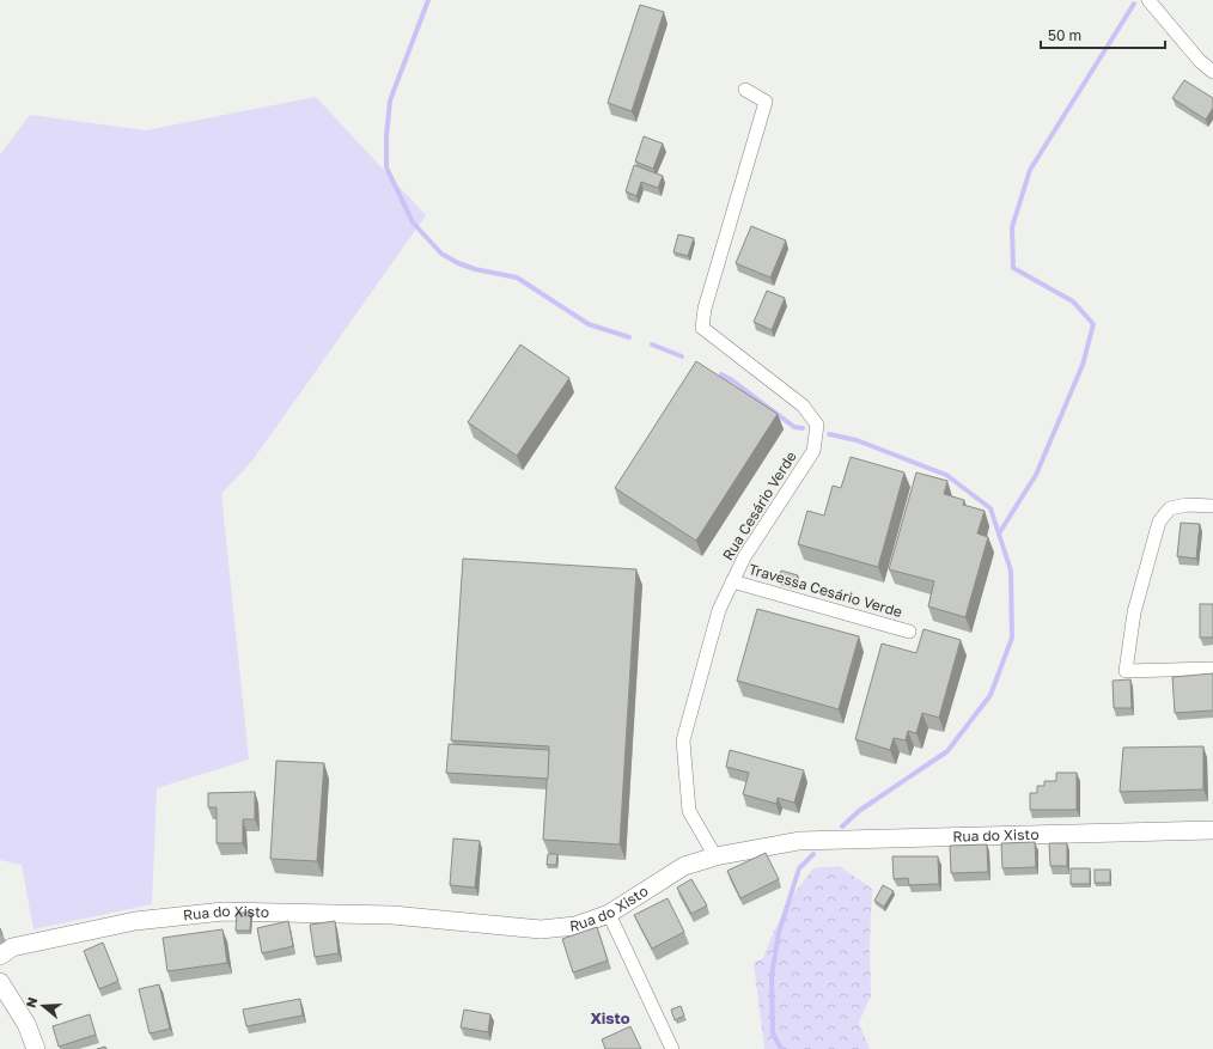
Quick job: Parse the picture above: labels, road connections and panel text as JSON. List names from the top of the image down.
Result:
{
  "streets": {
    "street": ["Rua Cesário Verde", "Travessa Cesário Verde", "Rua do Xisto"]
  },
  "crossings": [
    ["Rua Cesário Verde", "Travessa Cesário Verde"],
    ["Rua Cesário Verde", "Rua do Xisto"]
  ],
  "districts": ["Xisto"],
  "scale_bar": "50 m",
  "north": "left"
}
